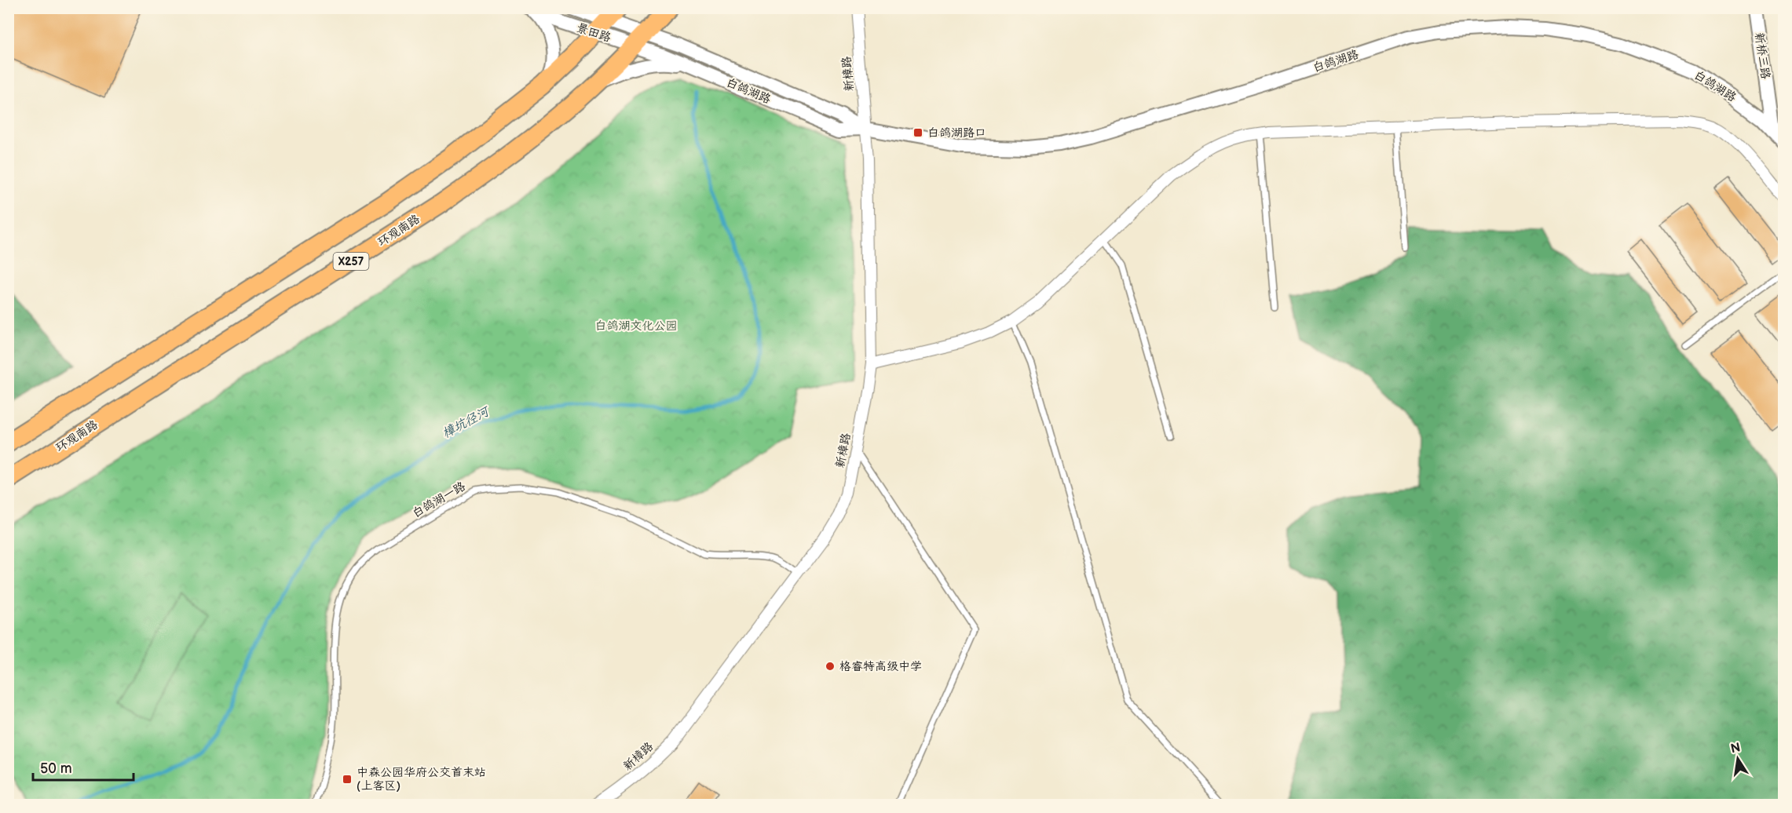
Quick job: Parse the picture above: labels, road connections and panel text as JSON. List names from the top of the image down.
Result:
{
  "streets": {
    "main road": ["环观南路", "X257"],
    "street": [
      "景田路",
      "新桥三路",
      "白鸽湖路",
      "新樟路"
    ],
    "lane": ["白鸽湖一路"]
  },
  "crossings": [
    ["景田路", "白鸽湖路"],
    ["景田路", "环观南路"],
    ["景田路", "X257"],
    ["新桥三路", "白鸽湖路"],
    ["白鸽湖路", "新樟路"],
    ["白鸽湖路", "环观南路"],
    ["新樟路", "白鸽湖一路"]
  ],
  "water": ["樟坑径河"],
  "parks": ["白鸽湖文化公园"],
  "places": {
    "transit": ["白鸽湖路口", "中森公园华府公交首末站 (上客区)"],
    "other": ["格睿特高级中学"]
  },
  "scale_bar": "50 m",
  "north": "top"
}
